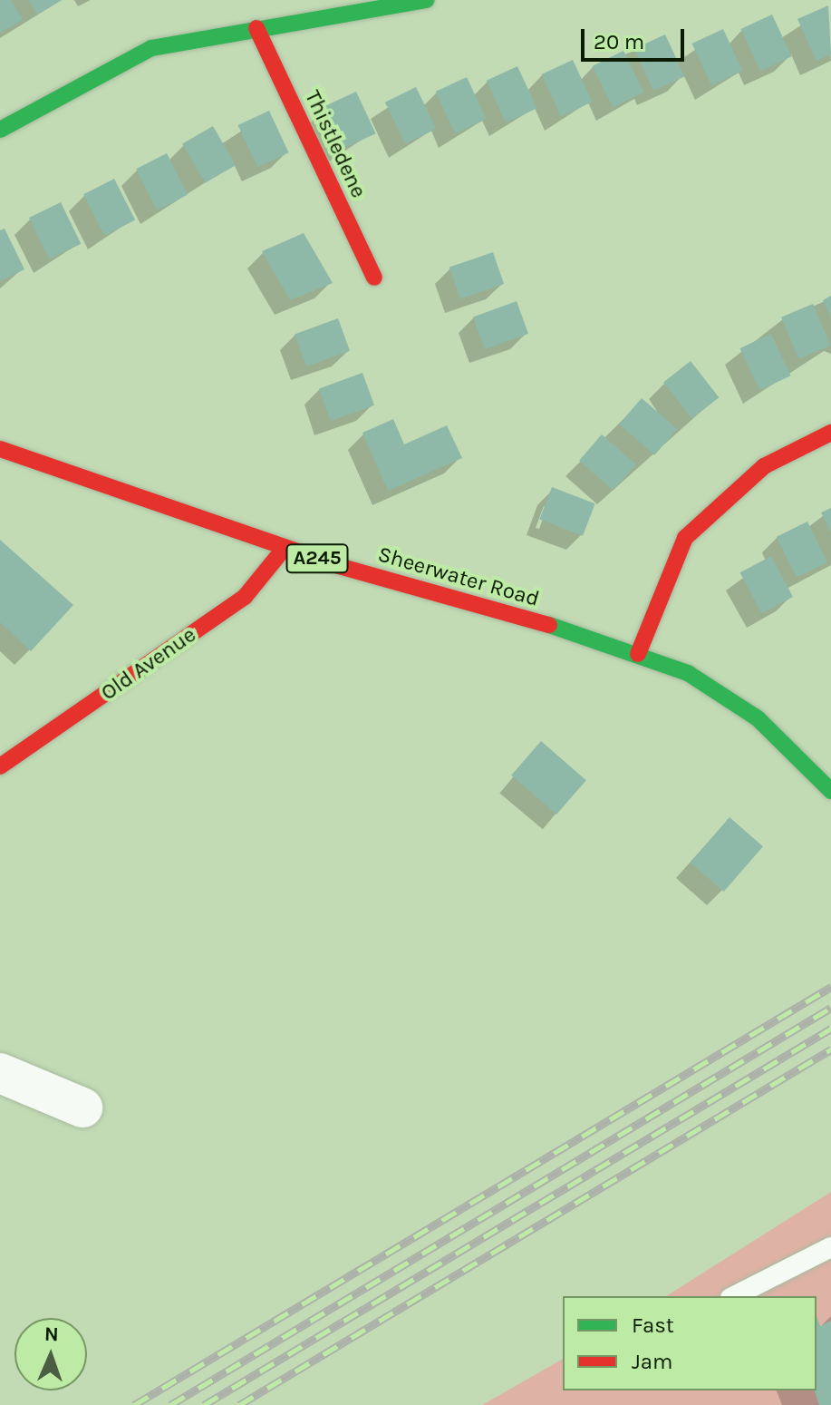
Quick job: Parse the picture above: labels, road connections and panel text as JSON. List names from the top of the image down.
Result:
{
  "streets": {
    "street": [
      "Thistledene",
      "A245",
      "Sheerwater Road",
      "Old Avenue"
    ]
  },
  "crossings": [
    ["Sheerwater Road", "Old Avenue"]
  ],
  "legend": ["Fast", "Jam"],
  "scale_bar": "20 m",
  "north": "top"
}
